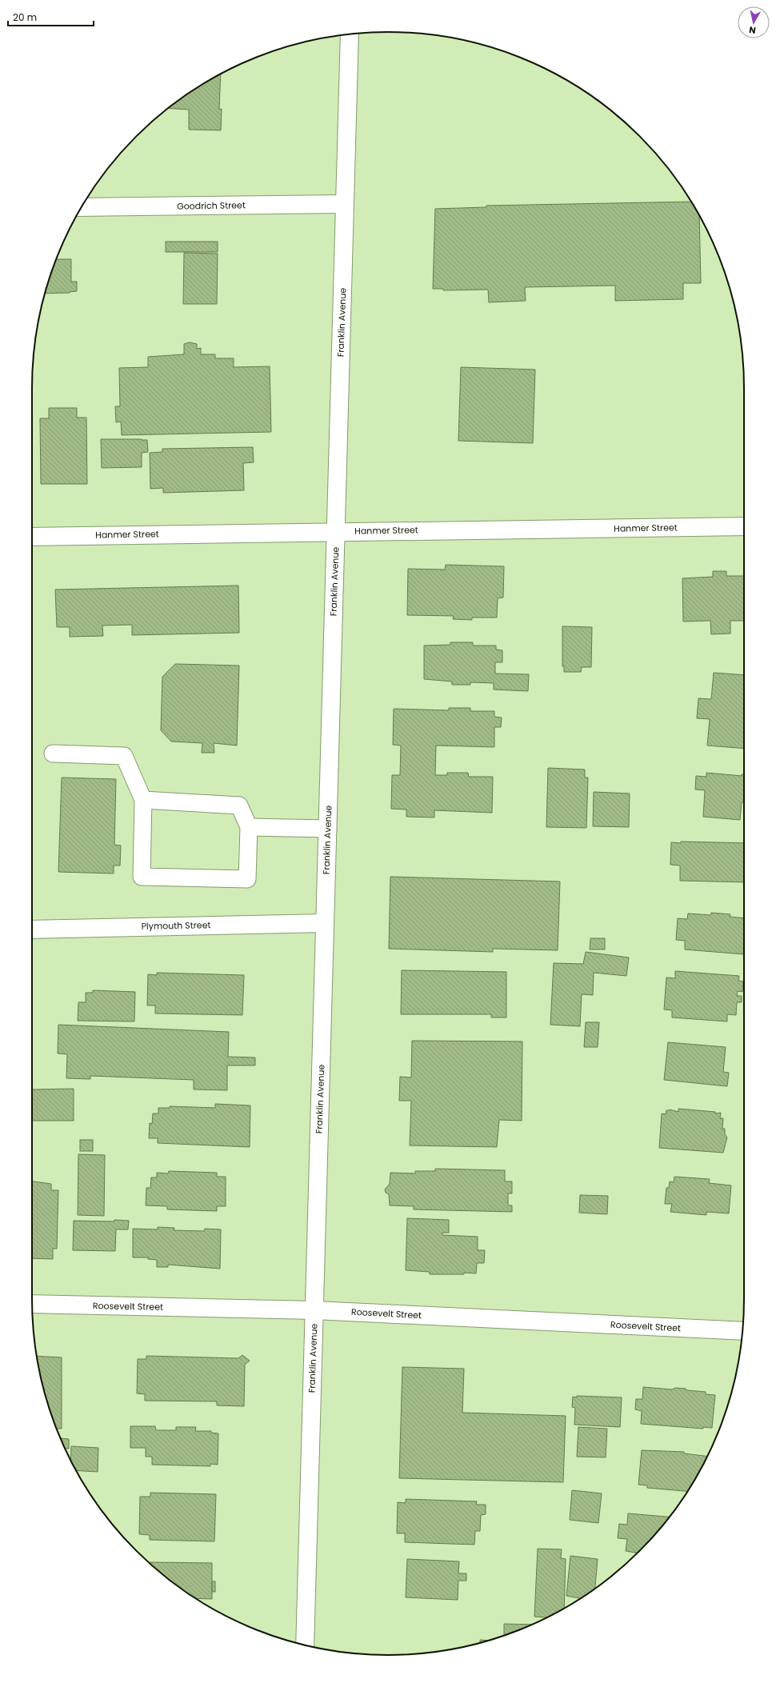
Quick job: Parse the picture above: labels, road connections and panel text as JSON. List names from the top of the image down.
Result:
{
  "streets": {
    "street": [
      "Goodrich Street",
      "Franklin Avenue",
      "Hanmer Street",
      "Plymouth Street",
      "Roosevelt Street"
    ]
  },
  "crossings": [
    ["Goodrich Street", "Franklin Avenue"],
    ["Franklin Avenue", "Hanmer Street"],
    ["Franklin Avenue", "Plymouth Street"],
    ["Franklin Avenue", "Roosevelt Street"]
  ],
  "scale_bar": "20 m",
  "north": "bottom"
}
